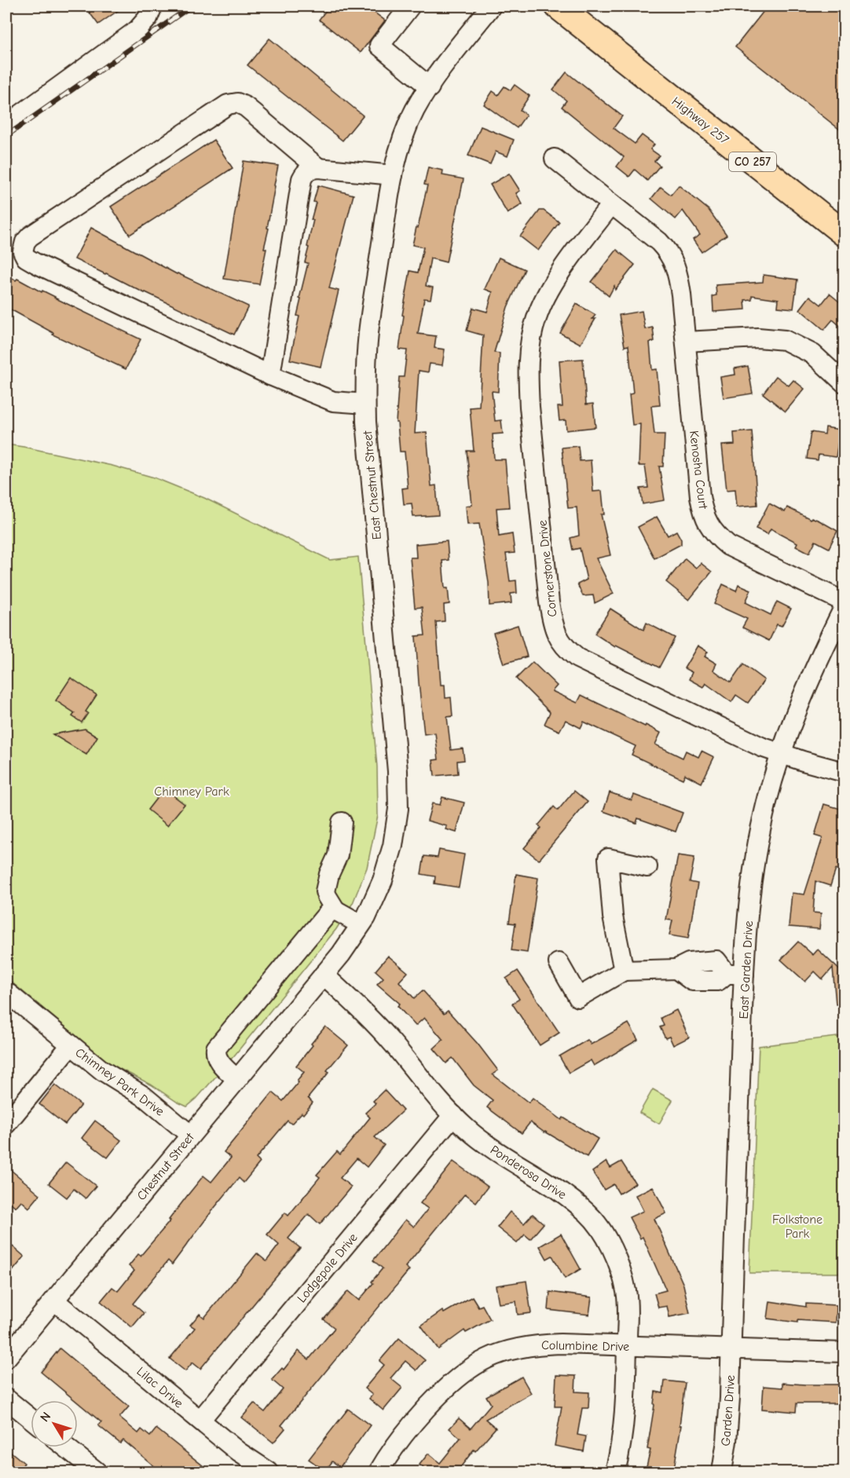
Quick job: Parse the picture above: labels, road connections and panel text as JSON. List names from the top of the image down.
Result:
{
  "streets": {
    "main road": ["Highway 257", "CO 257"],
    "street": [
      "Kenosha Court",
      "East Chestnut Street",
      "Cornerstone Drive",
      "East Garden Drive",
      "Chimney Park Drive",
      "Chestnut Street",
      "Ponderosa Drive",
      "Lodgepole Drive",
      "Columbine Drive",
      "Lilac Drive",
      "Garden Drive"
    ]
  },
  "crossings": [
    ["Kenosha Court", "Cornerstone Drive"],
    ["East Chestnut Street", "Chestnut Street"],
    ["East Chestnut Street", "Ponderosa Drive"],
    ["Cornerstone Drive", "East Garden Drive"],
    ["East Garden Drive", "Columbine Drive"],
    ["East Garden Drive", "Garden Drive"],
    ["Chimney Park Drive", "Chestnut Street"],
    ["Chestnut Street", "Ponderosa Drive"],
    ["Chestnut Street", "Lilac Drive"],
    ["Ponderosa Drive", "Lodgepole Drive"],
    ["Ponderosa Drive", "Columbine Drive"],
    ["Lodgepole Drive", "Lilac Drive"],
    ["Columbine Drive", "Garden Drive"]
  ],
  "parks": ["Chimney Park", "Folkstone Park"],
  "north": "top left"
}
